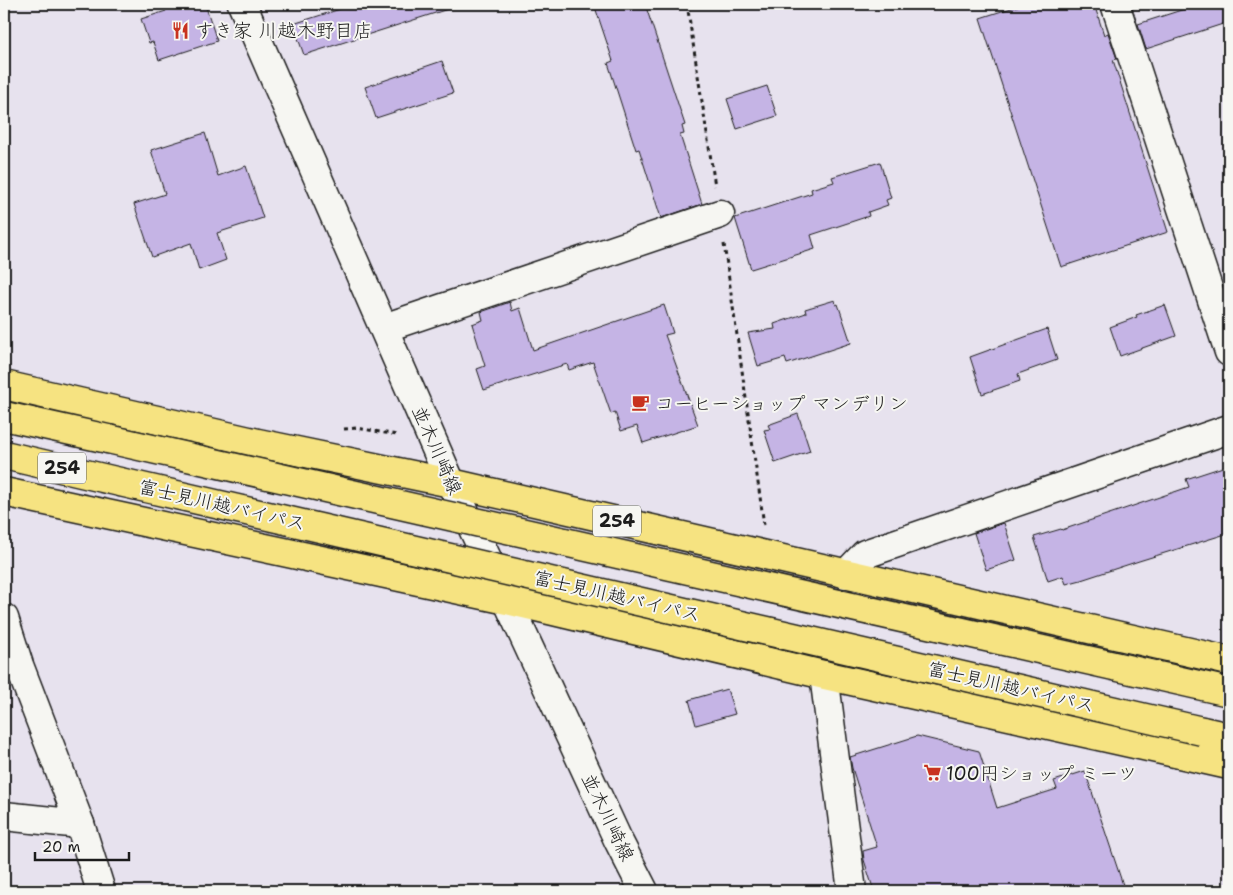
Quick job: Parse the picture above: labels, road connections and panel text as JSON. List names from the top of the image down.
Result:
{
  "streets": {
    "highway": ["254", "富士見川越バイパス"],
    "street": ["並木川崎線"]
  },
  "crossings": [
    ["並木川崎線", "254"]
  ],
  "places": {
    "restaurant": ["すき家 川越木野目店"],
    "cafe": ["コーヒーショップ マンデリン"],
    "supermarket": ["100円ショップ ミーツ"]
  },
  "scale_bar": "20 m"
}
